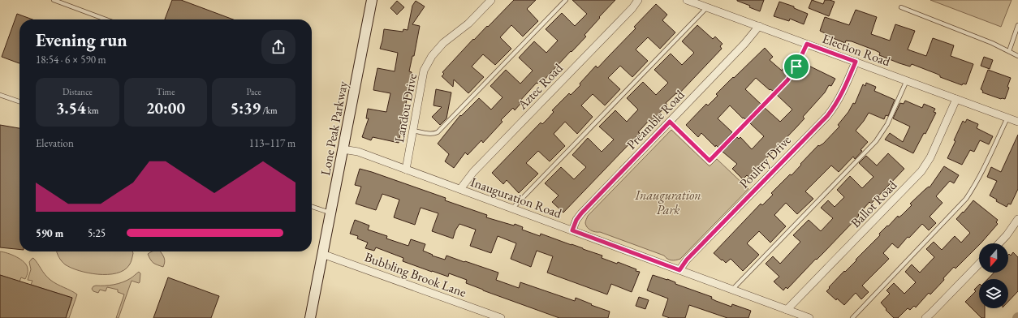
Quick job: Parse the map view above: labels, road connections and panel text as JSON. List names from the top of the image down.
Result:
{
  "streets": {
    "main road": ["Lone Peak Parkway"],
    "street": [
      "Election Road",
      "Aztec Road",
      "Landou Drive",
      "Preamble Road",
      "Poultry Drive",
      "Inauguration Road",
      "Ballot Road",
      "Bubbling Brook Lane"
    ]
  },
  "crossings": [
    ["Election Road", "Preamble Road"],
    ["Election Road", "Poultry Drive"],
    ["Election Road", "Ballot Road"],
    ["Aztec Road", "Inauguration Road"],
    ["Landou Drive", "Inauguration Road"],
    ["Preamble Road", "Inauguration Road"],
    ["Lone Peak Parkway", "Inauguration Road"],
    ["Lone Peak Parkway", "Bubbling Brook Lane"],
    ["Poultry Drive", "Inauguration Road"],
    ["Inauguration Road", "Ballot Road"]
  ],
  "parks": ["Inauguration Park"],
  "north": "bottom",
  "page": {
    "heading": ["Evening run", "18:54 · 6 × 590 m"],
    "stats": [
      ["Distance", "3.54 km"],
      ["Time", "20:00"],
      ["Pace", "5:39 /km"]
    ],
    "chart": ["Elevation", "113–117 m"],
    "list": [
      {
        "name": "590 m",
        "note": "5:25"
      }
    ]
  }
}
